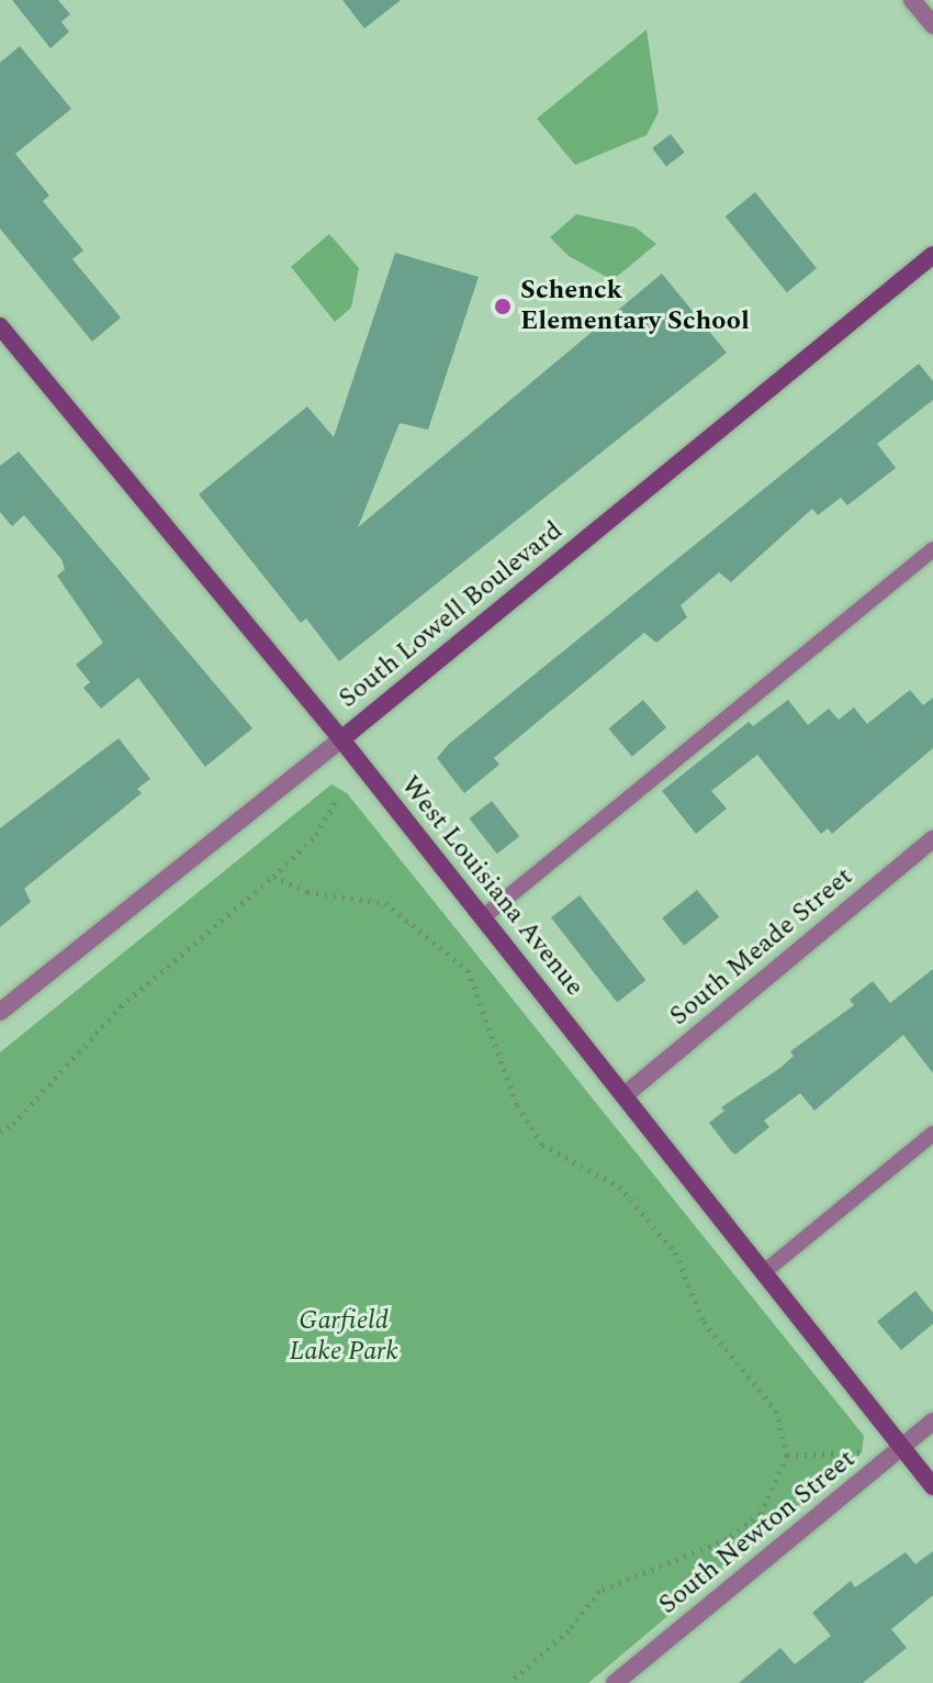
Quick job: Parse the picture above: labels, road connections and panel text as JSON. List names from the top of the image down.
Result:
{
  "streets": {
    "street": [
      "South Lowell Boulevard",
      "West Louisiana Avenue",
      "South Meade Street",
      "South Newton Street"
    ]
  },
  "crossings": [
    ["South Lowell Boulevard", "West Louisiana Avenue"],
    ["West Louisiana Avenue", "South Meade Street"],
    ["West Louisiana Avenue", "South Newton Street"]
  ],
  "parks": ["Garfield Lake Park"],
  "places": ["Schenck Elementary School"]
}
